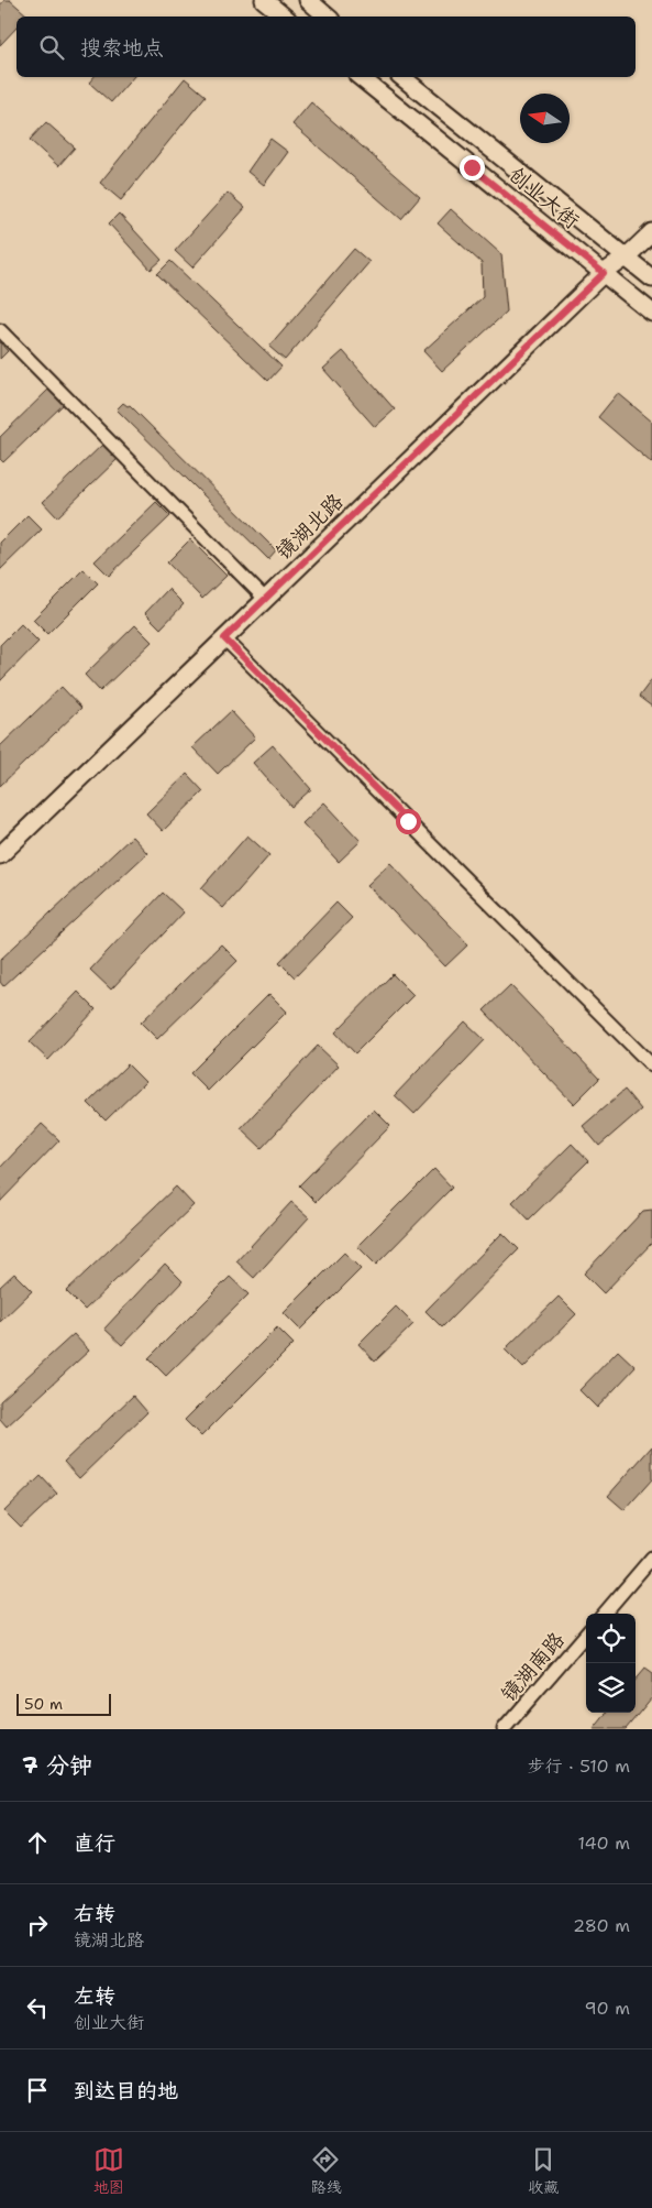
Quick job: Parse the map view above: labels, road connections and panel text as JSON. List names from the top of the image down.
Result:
{
  "streets": {
    "street": ["创业大街", "镜湖北路", "镜湖南路"]
  },
  "crossings": [
    ["创业大街", "镜湖北路"]
  ],
  "scale_bar": "50 m",
  "north": "left",
  "page": {
    "search": "搜索地点",
    "scale": "50 m",
    "heading": ["7 分钟", "步行 · 510 m"],
    "list": [
      ["直行", "140 m"],
      ["右转", "镜湖北路", "280 m"],
      ["左转", "创业大街", "90 m"],
      "到达目的地"
    ],
    "nav": ["地图", "路线", "收藏"]
  }
}
